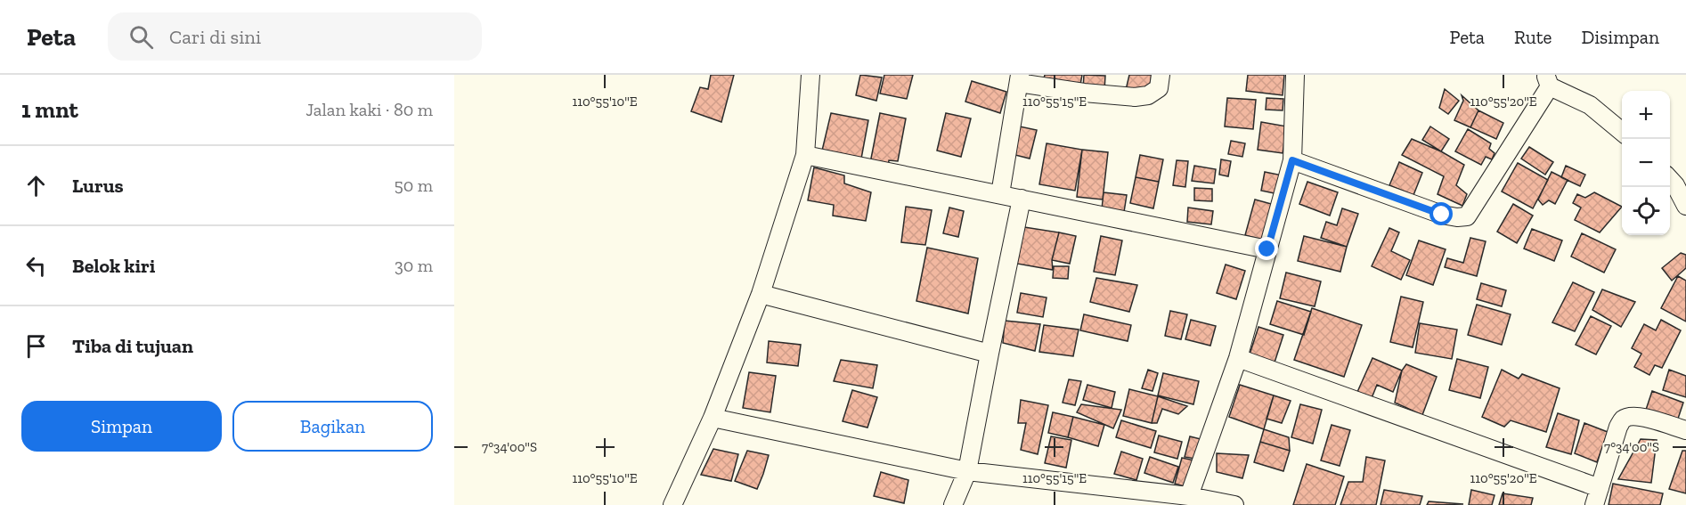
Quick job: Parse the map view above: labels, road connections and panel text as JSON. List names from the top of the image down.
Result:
{
  "page": {
    "header": "Peta",
    "search": "Cari di sini",
    "nav": ["Peta", "Rute", "Disimpan"],
    "heading": ["1 mnt", "Jalan kaki · 80 m"],
    "map_buttons": ["+", "−"],
    "list": [
      ["Lurus", "50 m"],
      ["Belok kiri", "30 m"],
      "Tiba di tujuan"
    ],
    "buttons": ["Simpan", "Bagikan"]
  },
  "coordinates": [
    "110°55'10\"E",
    "110°55'15\"E",
    "110°55'20\"E",
    "7°34'00\"S"
  ]
}
